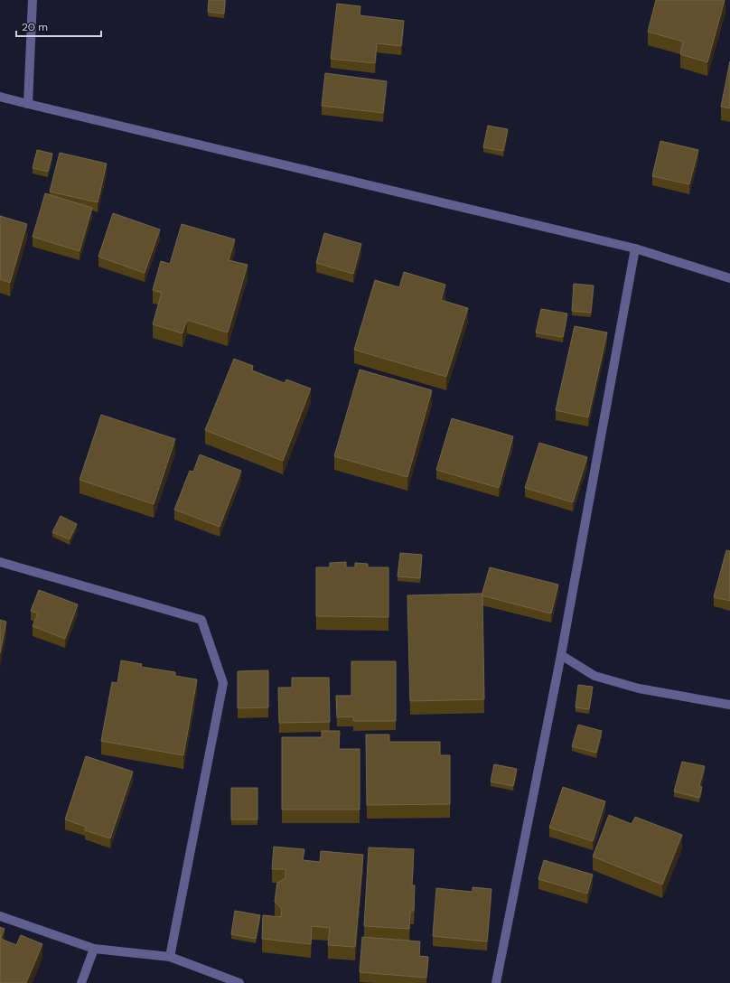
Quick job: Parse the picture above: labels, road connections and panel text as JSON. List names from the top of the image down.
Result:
{
  "scale_bar": "20 m"
}
